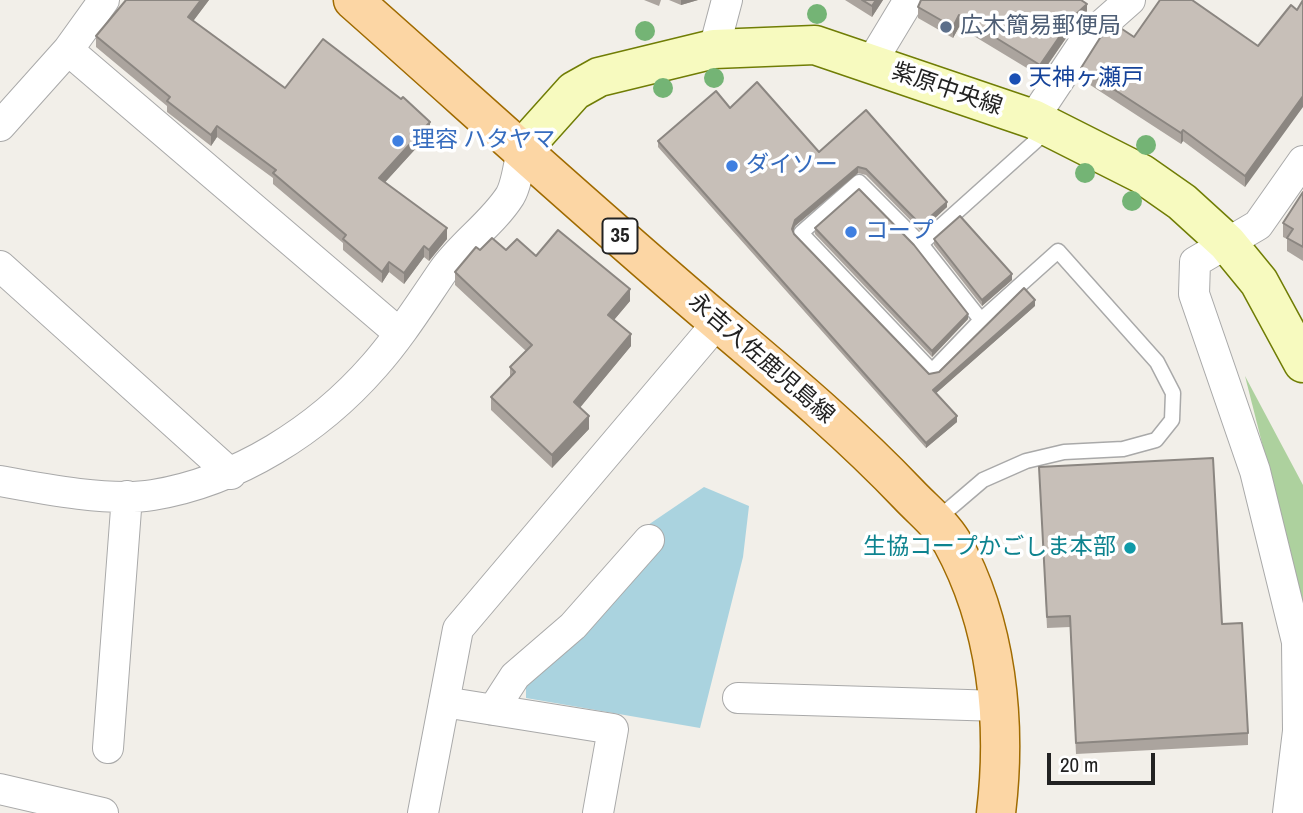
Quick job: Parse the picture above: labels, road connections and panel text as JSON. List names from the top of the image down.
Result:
{
  "streets": {
    "main road": ["35", "永吉入佐鹿児島線"],
    "street": ["紫原中央線"]
  },
  "crossings": [
    ["紫原中央線", "永吉入佐鹿児島線"]
  ],
  "places": [
    "広木簡易郵便局",
    "天神ヶ瀬戸",
    "理容 ハタヤマ",
    "ダイソー",
    "コープ",
    "生協コープかごしま本部"
  ],
  "scale_bar": "20 m"
}
